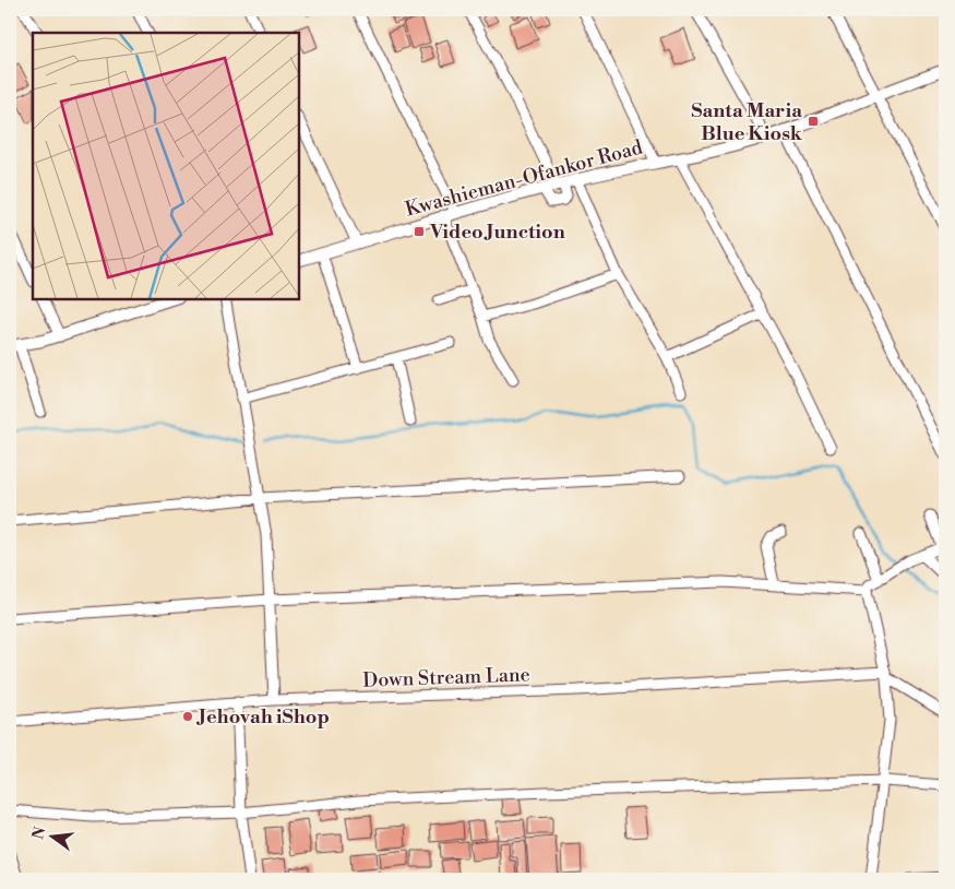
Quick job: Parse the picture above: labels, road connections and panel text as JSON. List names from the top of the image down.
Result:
{
  "streets": {
    "main road": ["Kwashieman-Ofankor Road"],
    "street": ["Down Stream Lane"]
  },
  "places": {
    "transit": ["Santa Maria Blue Kiosk", "Video Junction"],
    "other": ["Jehovah iShop"]
  },
  "north": "left"
}
